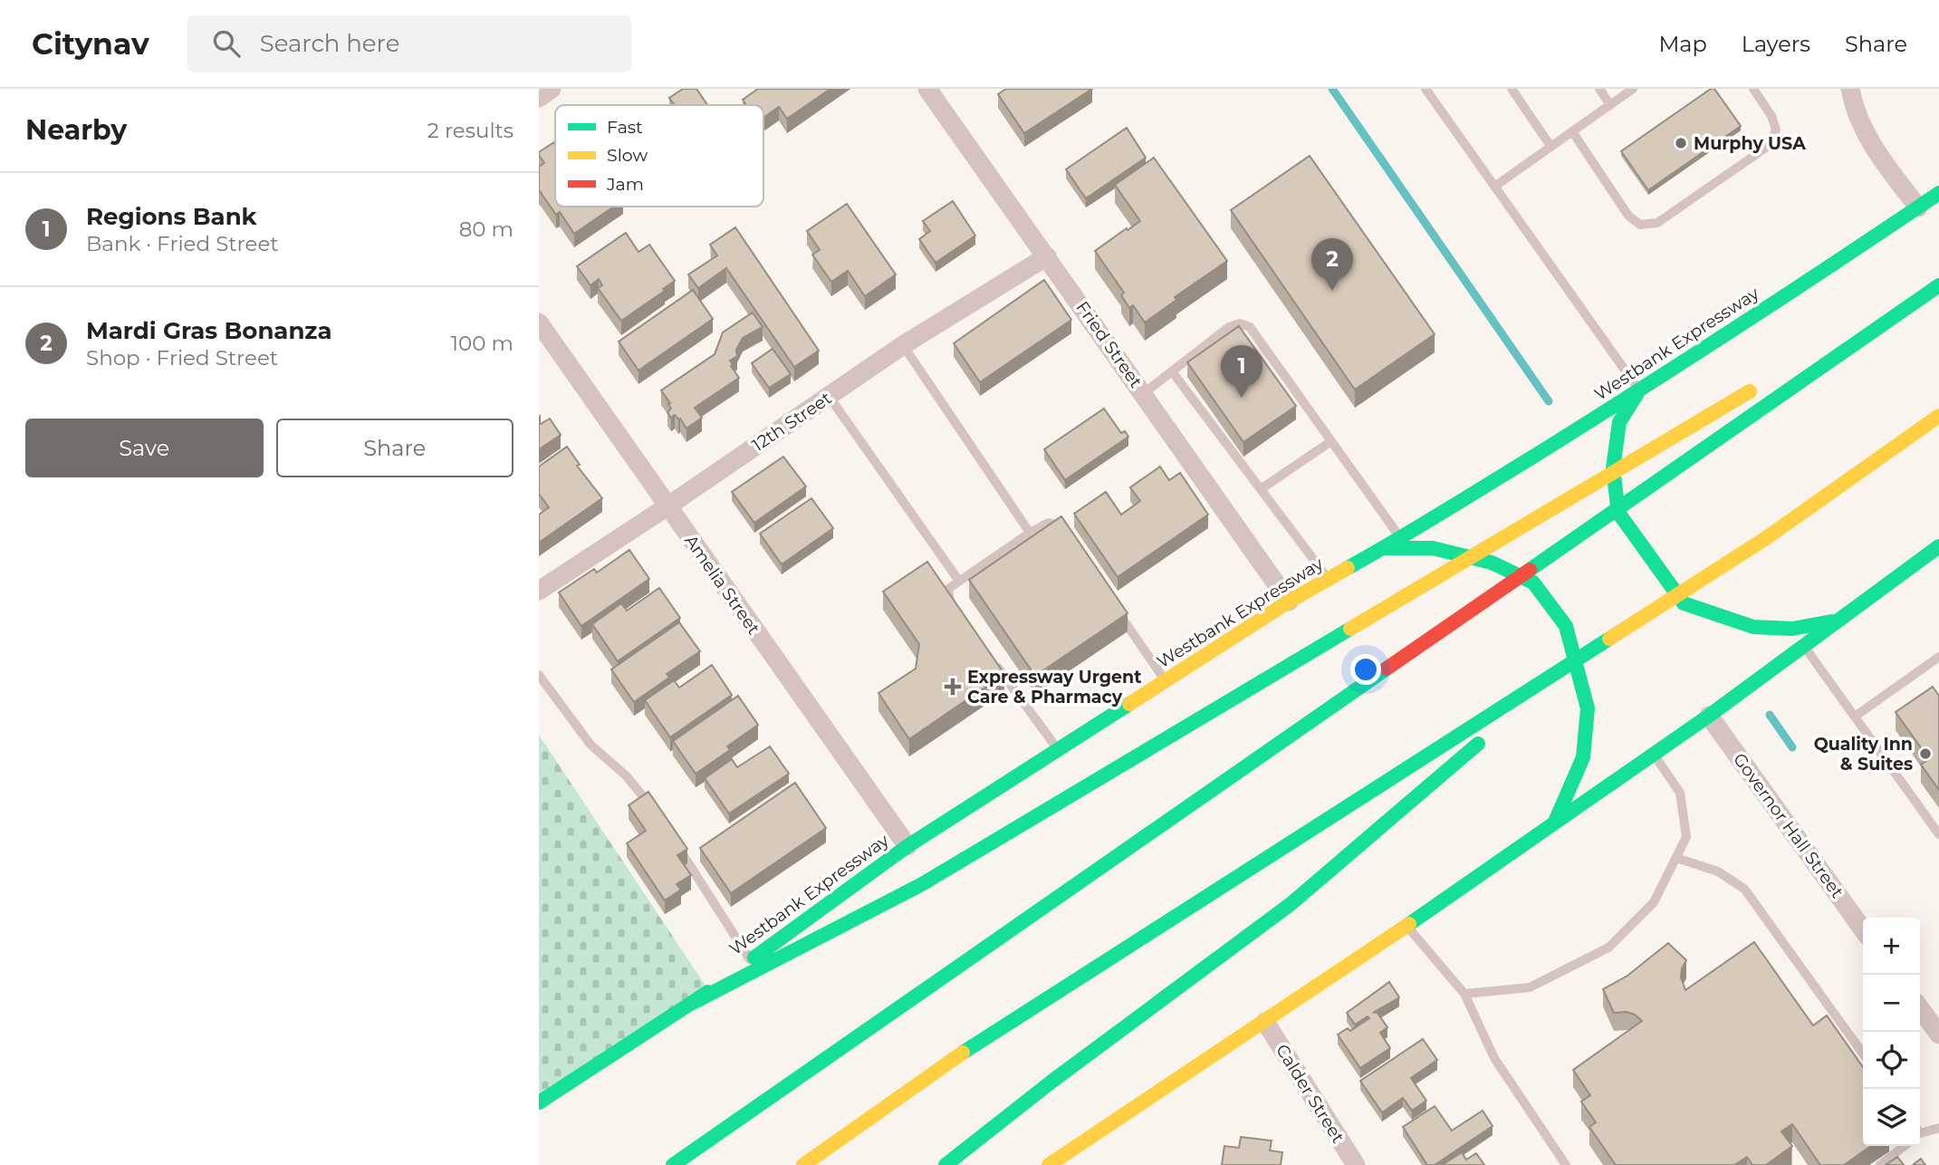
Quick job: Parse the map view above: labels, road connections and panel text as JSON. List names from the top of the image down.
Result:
{
  "streets": {
    "main road": ["Westbank Expressway"],
    "street": [
      "Fried Street",
      "12th Street",
      "Amelia Street",
      "Governor Hall Street",
      "Calder Street"
    ]
  },
  "crossings": [
    ["Westbank Expressway", "Fried Street"],
    ["Westbank Expressway", "Amelia Street"],
    ["Fried Street", "12th Street"],
    ["12th Street", "Amelia Street"]
  ],
  "places": {
    "other": ["Murphy USA", "Quality Inn & Suites"],
    "health": ["Expressway Urgent Care & Pharmacy"]
  },
  "legend": ["Fast", "Slow", "Jam"],
  "page": {
    "header": "Citynav",
    "search": "Search here",
    "nav": ["Map", "Layers", "Share"],
    "heading": ["Nearby", "2 results"],
    "list": [
      {
        "mark": "1",
        "name": "Regions Bank",
        "note": "Bank · Fried Street",
        "value": "80 m"
      },
      {
        "mark": "2",
        "name": "Mardi Gras Bonanza",
        "note": "Shop · Fried Street",
        "value": "100 m"
      }
    ],
    "pins": ["2", "1"],
    "buttons": ["Save", "Share"],
    "map_buttons": ["+", "−"]
  }
}
